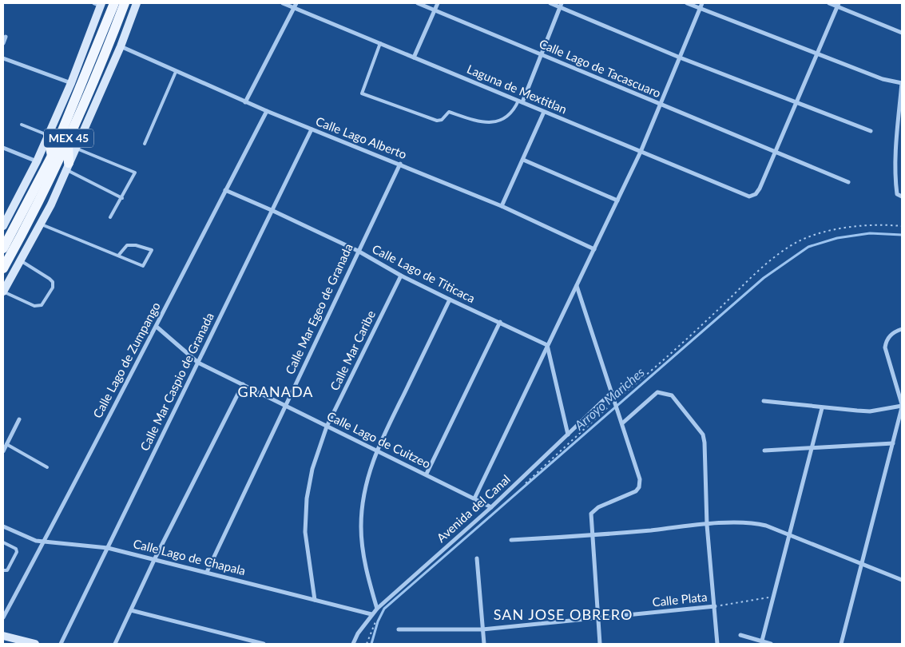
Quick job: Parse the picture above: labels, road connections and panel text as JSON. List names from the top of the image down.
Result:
{
  "streets": {
    "main road": ["MEX 45"],
    "street": [
      "Calle Lago de Tacascuaro",
      "Laguna de Mextitlan",
      "Calle Lago Alberto",
      "Calle Lago de Titicaca",
      "Calle Mar Egeo de Granada",
      "Calle Mar Caribe",
      "Calle Lago de Zumpango",
      "Calle Mar Caspio de Granada",
      "Calle Lago de Cuitzeo",
      "Avenida del Canal",
      "Calle Lago de Chapala",
      "Calle Plata"
    ]
  },
  "crossings": [
    ["Calle Lago de Tacascuaro", "Laguna de Mextitlan"],
    ["Calle Lago Alberto", "Calle Mar Egeo de Granada"],
    ["Calle Lago Alberto", "Calle Lago de Zumpango"],
    ["Calle Lago Alberto", "Calle Mar Caspio de Granada"],
    ["Calle Lago de Titicaca", "Calle Mar Egeo de Granada"],
    ["Calle Lago de Titicaca", "Calle Mar Caribe"],
    ["Calle Lago de Titicaca", "Calle Lago de Zumpango"],
    ["Calle Lago de Titicaca", "Calle Mar Caspio de Granada"],
    ["Calle Mar Egeo de Granada", "Calle Lago de Cuitzeo"],
    ["Calle Mar Egeo de Granada", "Calle Lago de Chapala"],
    ["Calle Mar Caribe", "Calle Lago de Cuitzeo"],
    ["Calle Mar Caribe", "Calle Lago de Chapala"],
    ["Calle Lago de Zumpango", "Calle Lago de Cuitzeo"],
    ["Calle Lago de Zumpango", "Calle Lago de Chapala"],
    ["Calle Mar Caspio de Granada", "Calle Lago de Cuitzeo"],
    ["Calle Mar Caspio de Granada", "Calle Lago de Chapala"],
    ["Calle Lago de Cuitzeo", "Avenida del Canal"],
    ["Avenida del Canal", "Calle Lago de Chapala"]
  ],
  "districts": ["GRANADA", "SAN JOSE OBRERO"],
  "water": ["Arroyo Mariches"]
}
